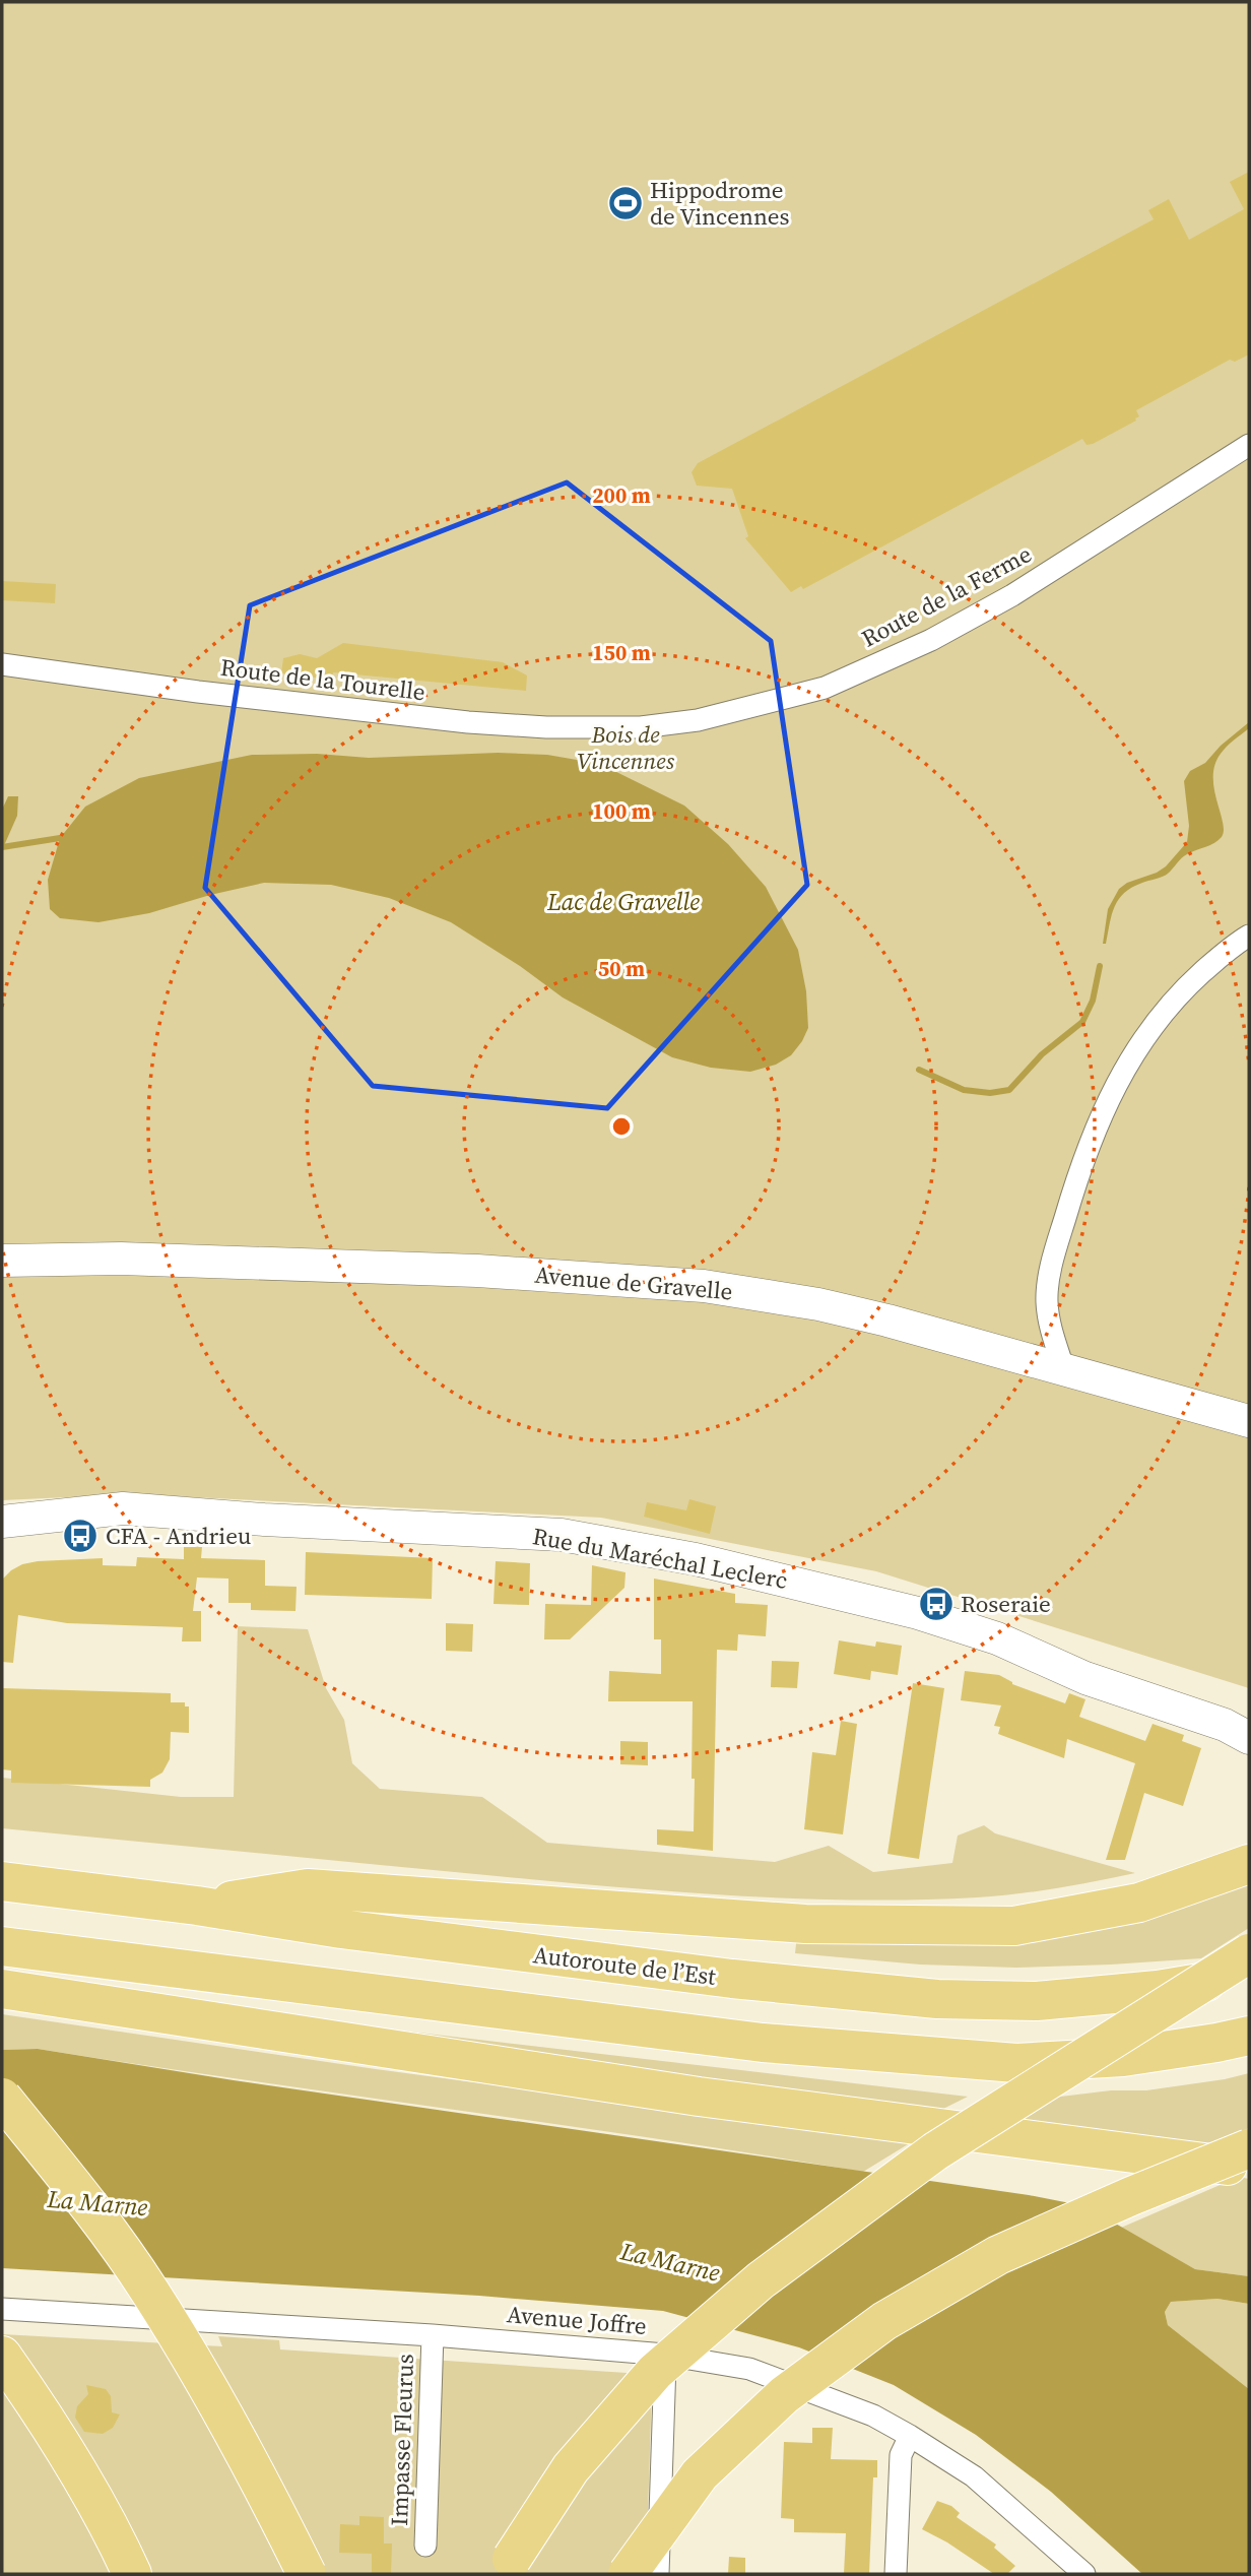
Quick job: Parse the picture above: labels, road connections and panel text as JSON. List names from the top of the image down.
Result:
{
  "streets": {
    "highway": ["Autoroute de l’Est"],
    "street": [
      "Route de la Ferme",
      "Route de la Tourelle",
      "Avenue de Gravelle",
      "Rue du Maréchal Leclerc",
      "Avenue Joffre",
      "Impasse Fleurus"
    ]
  },
  "crossings": [
    ["Route de la Ferme", "Route de la Tourelle"],
    ["Avenue Joffre", "Impasse Fleurus"]
  ],
  "water": ["Lac de Gravelle", "La Marne"],
  "parks": ["Bois de Vincennes"],
  "places": {
    "sports": ["Hippodrome de Vincennes"],
    "bus stop": ["CFA - Andrieu", "Roseraie"]
  },
  "rings": [
    "200 m",
    "150 m",
    "100 m",
    "50 m"
  ]
}
